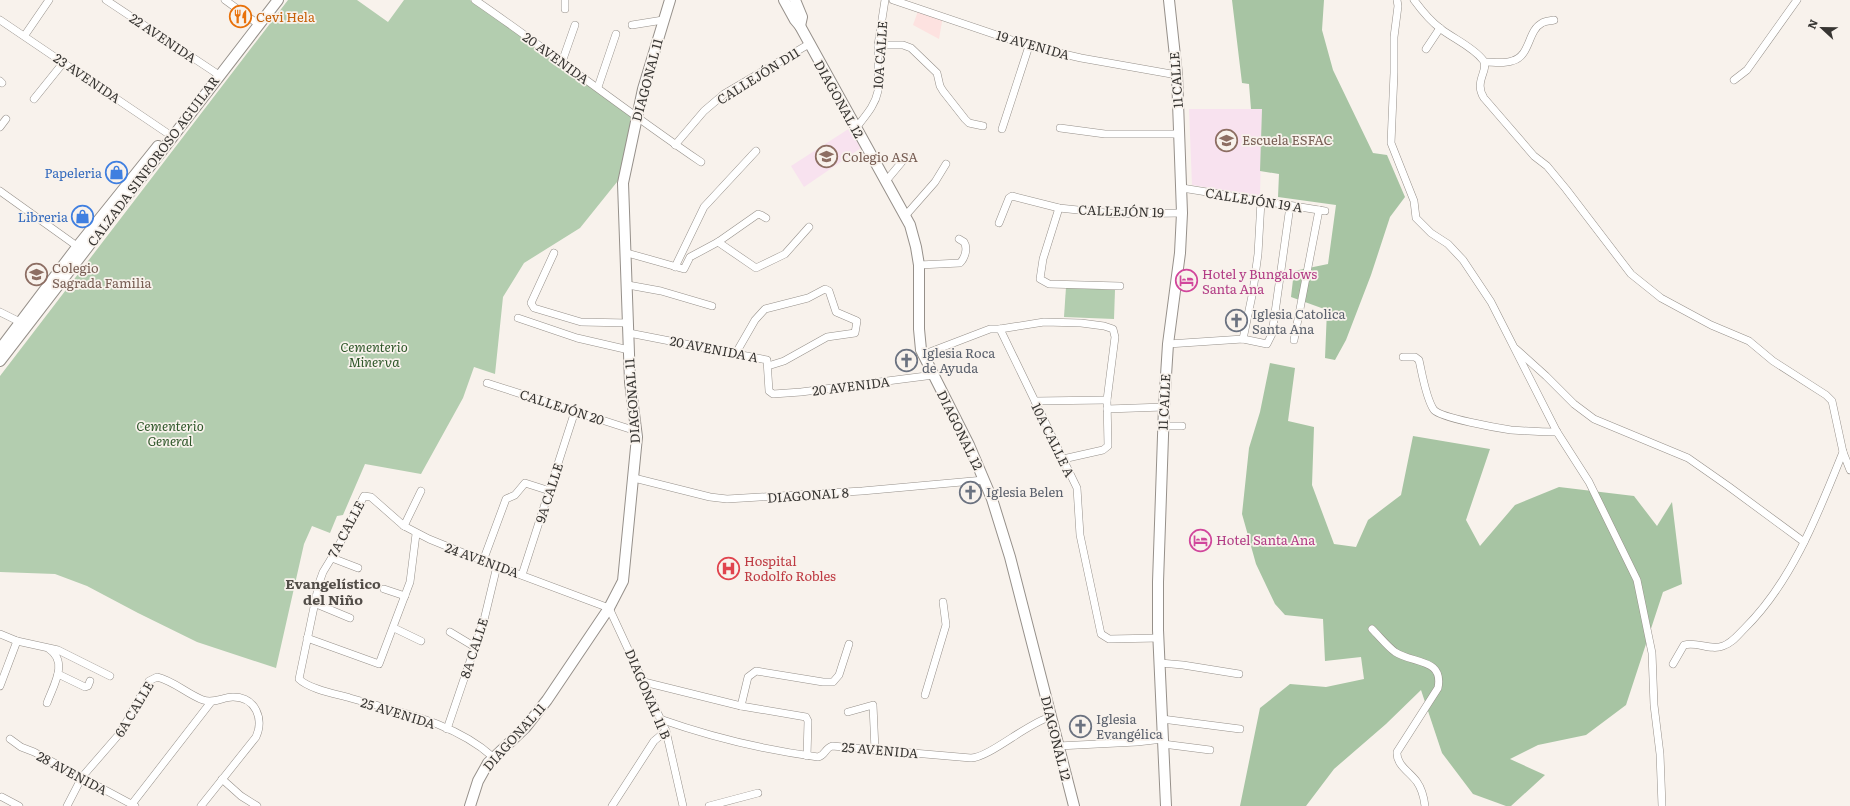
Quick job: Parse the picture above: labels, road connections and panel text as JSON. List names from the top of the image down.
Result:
{
  "streets": {
    "street": [
      "22 AVENIDA",
      "19 AVENIDA",
      "10A CALLE",
      "20 AVENIDA",
      "CALLEJÓN D11",
      "23 AVENIDA",
      "DIAGONAL 11",
      "11 CALLE",
      "DIAGONAL 12",
      "CALZADA SINFOROSO AGUILAR",
      "CALLEJÓN 19 A",
      "CALLEJÓN 19",
      "20 AVENIDA A",
      "CALLEJÓN 20",
      "10A CALLE A",
      "9A CALLE",
      "DIAGONAL 8",
      "7A CALLE",
      "24 AVENIDA",
      "8A CALLE",
      "DIAGONAL 11 B",
      "6A CALLE",
      "25 AVENIDA",
      "28 AVENIDA"
    ]
  },
  "crossings": [
    ["22 AVENIDA", "CALZADA SINFOROSO AGUILAR"],
    ["19 AVENIDA", "11 CALLE"],
    ["10A CALLE", "DIAGONAL 12"],
    ["20 AVENIDA", "CALLEJÓN D11"],
    ["20 AVENIDA", "DIAGONAL 11"],
    ["20 AVENIDA", "DIAGONAL 12"],
    ["20 AVENIDA", "20 AVENIDA A"],
    ["CALLEJÓN D11", "DIAGONAL 12"],
    ["23 AVENIDA", "CALZADA SINFOROSO AGUILAR"],
    ["DIAGONAL 11", "20 AVENIDA A"],
    ["DIAGONAL 11", "CALLEJÓN 20"],
    ["DIAGONAL 11", "DIAGONAL 8"],
    ["DIAGONAL 11", "24 AVENIDA"],
    ["DIAGONAL 11", "DIAGONAL 11 B"],
    ["DIAGONAL 11", "25 AVENIDA"],
    ["11 CALLE", "CALLEJÓN 19 A"],
    ["11 CALLE", "CALLEJÓN 19"],
    ["11 CALLE", "10A CALLE A"],
    ["DIAGONAL 12", "DIAGONAL 8"],
    ["DIAGONAL 12", "25 AVENIDA"],
    ["CALLEJÓN 20", "9A CALLE"],
    ["9A CALLE", "24 AVENIDA"],
    ["7A CALLE", "24 AVENIDA"],
    ["7A CALLE", "25 AVENIDA"],
    ["24 AVENIDA", "8A CALLE"],
    ["24 AVENIDA", "DIAGONAL 11 B"],
    ["8A CALLE", "25 AVENIDA"],
    ["DIAGONAL 11 B", "25 AVENIDA"],
    ["6A CALLE", "28 AVENIDA"]
  ],
  "districts": ["Evangelístico del Niño"],
  "parks": ["Cementerio Minerva", "Cementerio General"],
  "places": {
    "restaurant": ["Cevi Hela"],
    "school or university": ["Escuela ESFAC", "Colegio ASA", "Colegio Sagrada Familia"],
    "shop": ["Papeleria", "Libreria"],
    "hotel": ["Hotel y Bungalows Santa Ana", "Hotel Santa Ana"],
    "church": [
      "Iglesia Catolica Santa Ana",
      "Iglesia Roca de Ayuda",
      "Iglesia Belen",
      "Iglesia Evangélica"
    ],
    "hospital": ["Hospital Rodolfo Robles"]
  },
  "north": "left"
}
